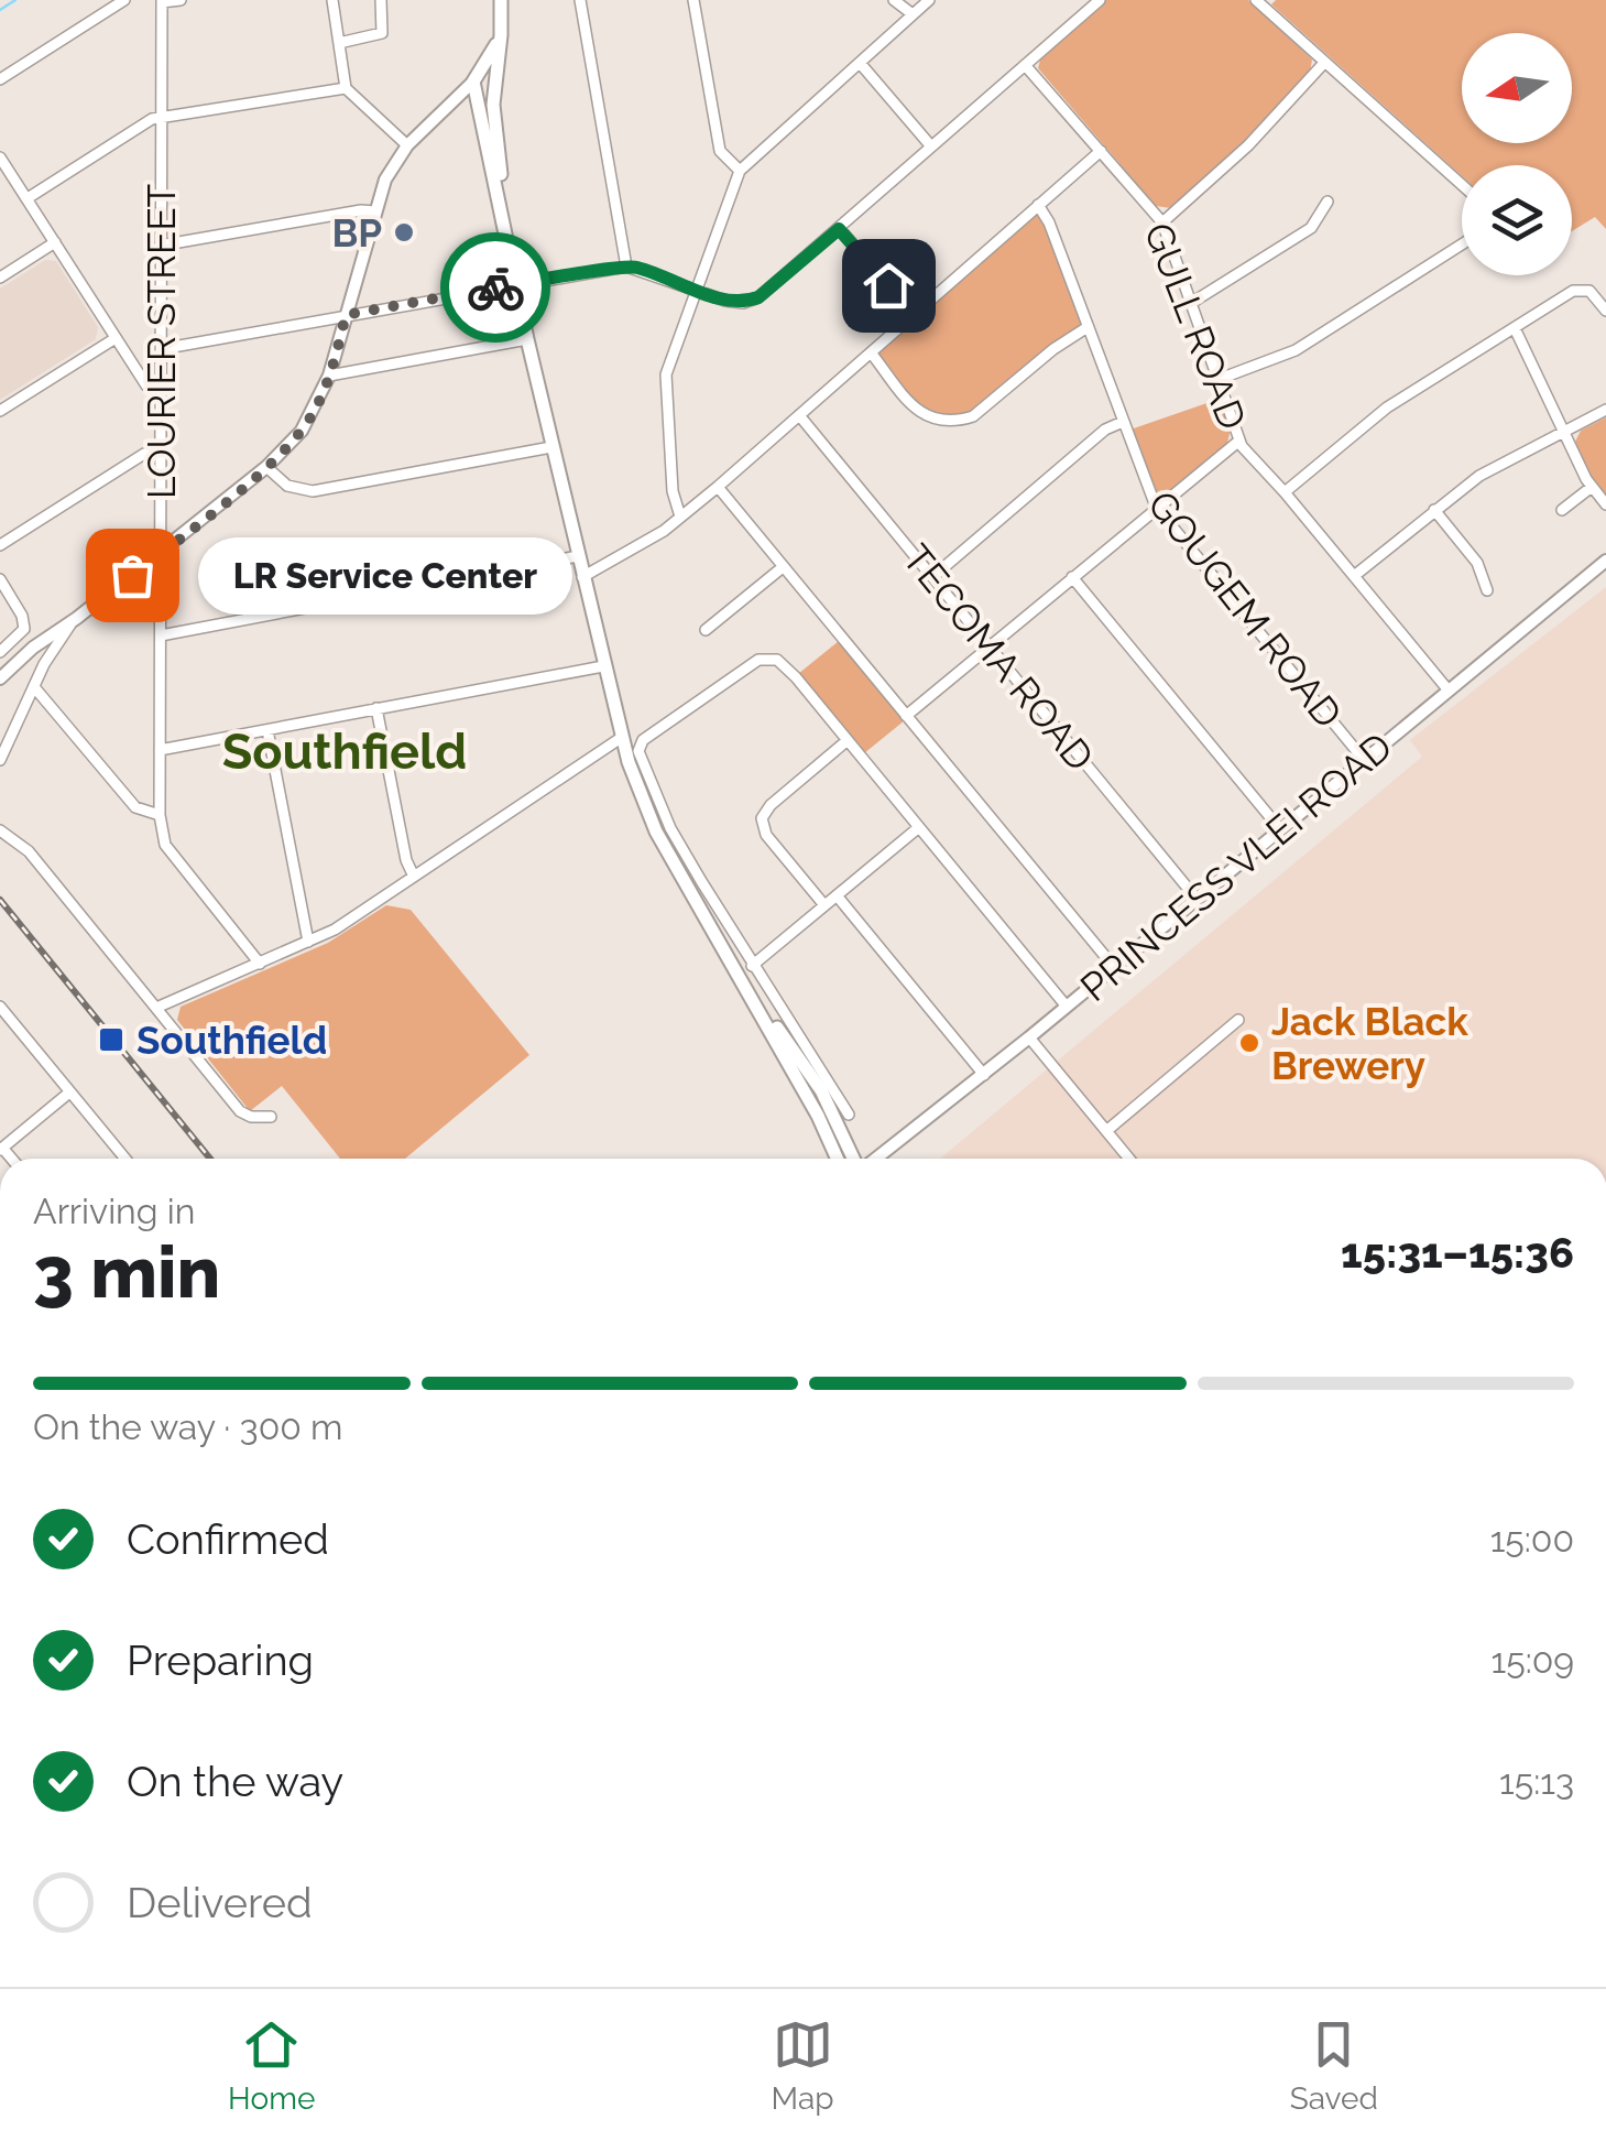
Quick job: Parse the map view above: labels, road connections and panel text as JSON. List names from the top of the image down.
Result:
{
  "streets": {
    "street": [
      "GULL ROAD",
      "LOURIER STREET",
      "GOUGEM ROAD",
      "TECOMA ROAD",
      "PRINCESS VLEI ROAD"
    ]
  },
  "crossings": [
    ["GULL ROAD", "PRINCESS VLEI ROAD"],
    ["GOUGEM ROAD", "PRINCESS VLEI ROAD"],
    ["TECOMA ROAD", "PRINCESS VLEI ROAD"]
  ],
  "districts": ["Southfield"],
  "places": {
    "other": ["BP", "LR Service Center", "Jack Black Brewery"],
    "transit": ["Southfield"]
  },
  "north": "left",
  "page": {
    "bubble": "LR Service Center",
    "heading": ["3 min", "Arriving in", "15:31–15:36"],
    "bar": "On the way · 300 m",
    "list": [
      ["Confirmed", "15:00"],
      ["Preparing", "15:09"],
      ["On the way", "15:13"],
      "Delivered"
    ],
    "tabs": ["Home", "Map", "Saved"]
  }
}
